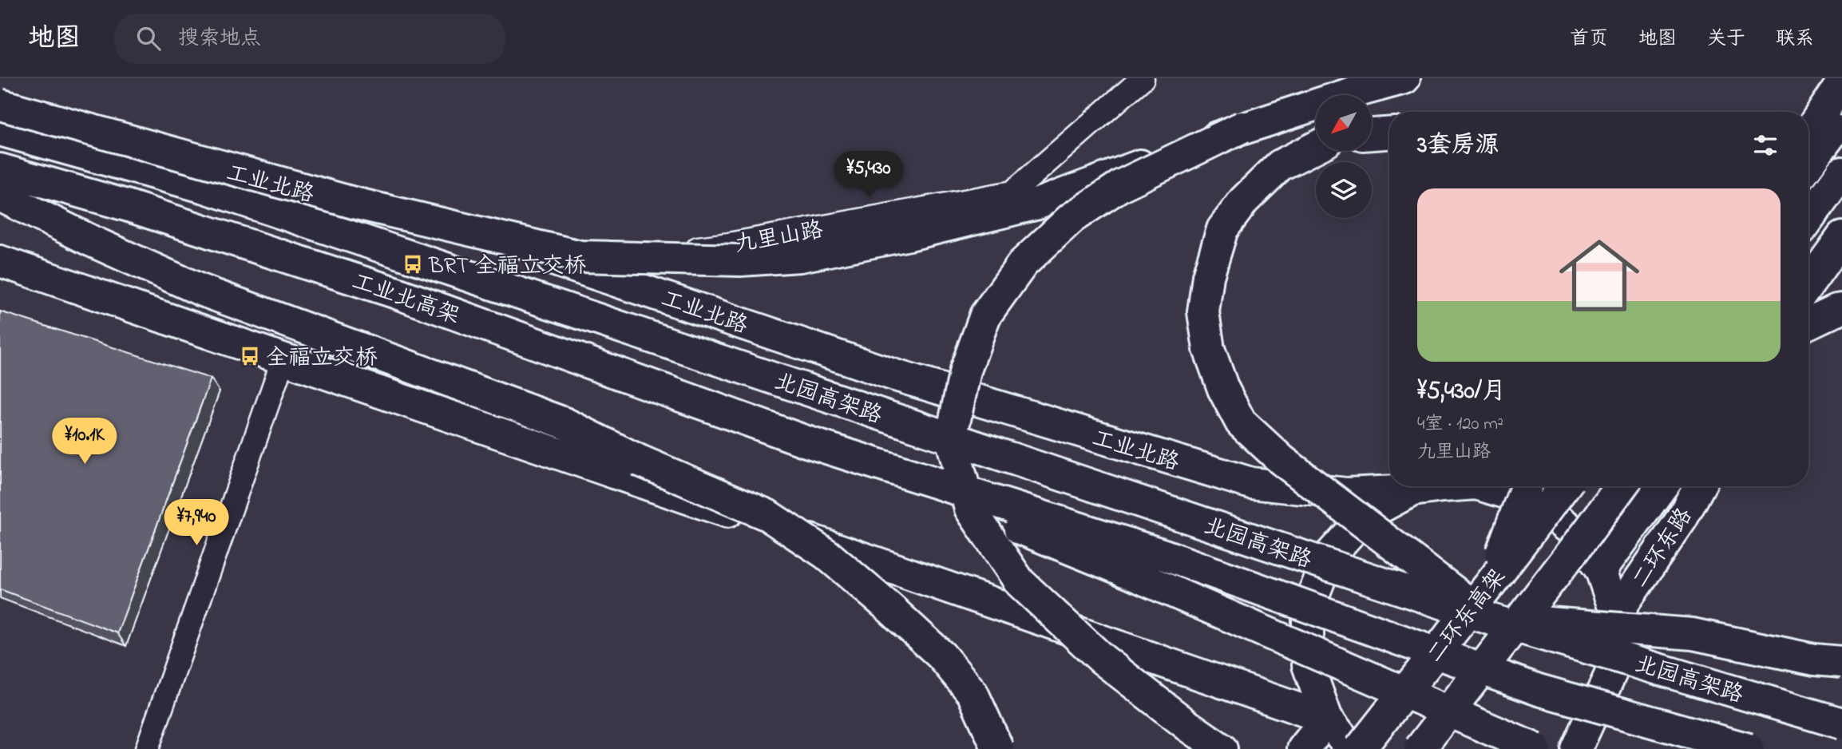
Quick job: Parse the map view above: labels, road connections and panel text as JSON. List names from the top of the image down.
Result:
{
  "streets": {
    "main road": [
      "工业北路",
      "工业北高架",
      "北园高架路",
      "二环东路",
      "二环东高架"
    ],
    "street": ["九里山路"]
  },
  "crossings": [
    ["工业北路", "九里山路"],
    ["工业北高架", "北园高架路"]
  ],
  "places": {
    "bus stop": ["BRT 全福立交桥", "全福立交桥"]
  },
  "north": "bottom left",
  "page": {
    "header": "地图",
    "search": "搜索地点",
    "nav": [
      "首页",
      "地图",
      "关于",
      "联系"
    ],
    "heading": "3套房源",
    "price": ["¥5,430", "¥10.1K", "¥7,940"],
    "list": [
      {
        "name": "¥5,430/月",
        "note": "4室 · 120 m² · 九里山路"
      }
    ]
  }
}
